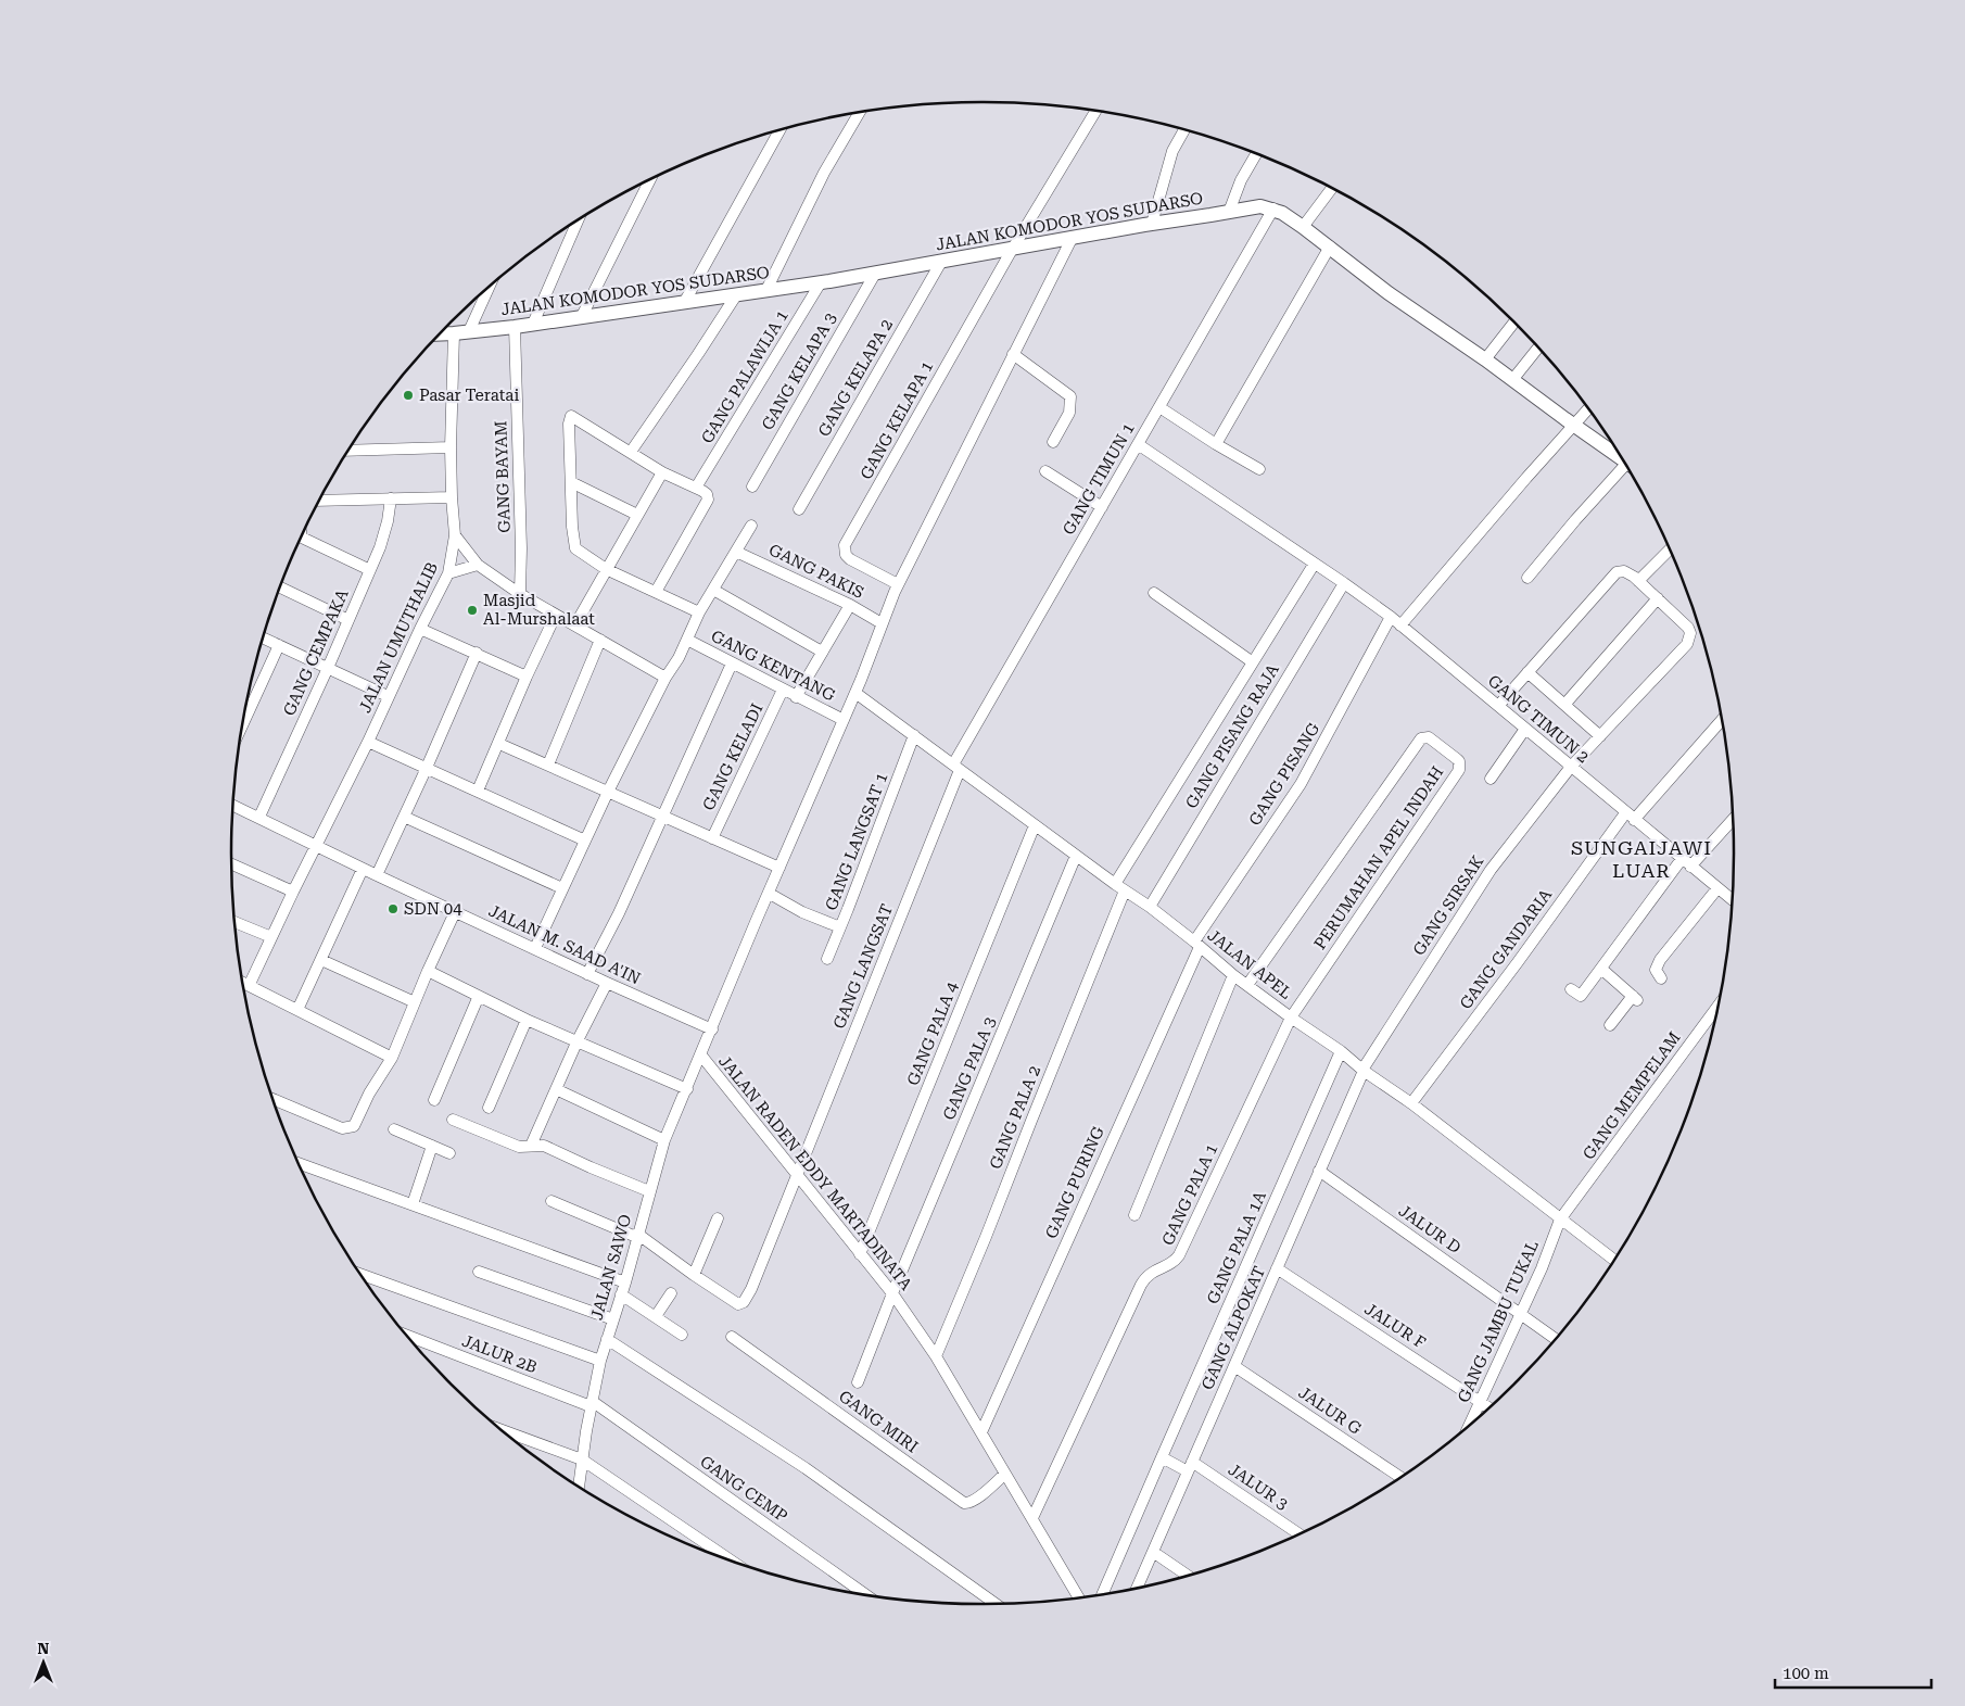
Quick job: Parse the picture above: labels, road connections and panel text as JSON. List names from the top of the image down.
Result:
{
  "streets": {
    "street": [
      "JALAN KOMODOR YOS SUDARSO",
      "GANG KELAPA 3",
      "GANG PALAWIJA 1",
      "GANG KELAPA 2",
      "GANG KELAPA 1",
      "GANG BAYAM",
      "GANG TIMUN 1",
      "GANG PAKIS",
      "JALAN UMUTHALIB",
      "GANG CEMPAKA",
      "GANG KENTANG",
      "GANG TIMUN 2",
      "GANG PISANG RAJA",
      "GANG KELADI",
      "GANG PISANG",
      "GANG LANGSAT 1",
      "PERUMAHAN APEL INDAH",
      "GANG SIRSAK",
      "JALAN M. SAAD A'IN",
      "GANG GANDARIA",
      "JALAN APEL",
      "GANG LANGSAT",
      "GANG PALA 4",
      "GANG PALA 3",
      "GANG MEMPELAM",
      "GANG PALA 2",
      "JALAN RADEN EDDY MARTADINATA",
      "GANG PURING",
      "GANG PALA 1",
      "JALUR D",
      "GANG PALA 1A",
      "JALAN SAWO",
      "GANG JAMBU TUKAL",
      "JALUR F",
      "GANG ALPOKAT",
      "JALUR 2B",
      "JALUR G",
      "GANG MIRI",
      "JALUR 3",
      "GANG CEMP"
    ]
  },
  "crossings": [
    ["JALAN KOMODOR YOS SUDARSO", "GANG KELAPA 3"],
    ["JALAN KOMODOR YOS SUDARSO", "GANG PALAWIJA 1"],
    ["JALAN KOMODOR YOS SUDARSO", "GANG KELAPA 2"],
    ["JALAN KOMODOR YOS SUDARSO", "GANG KELAPA 1"],
    ["JALAN KOMODOR YOS SUDARSO", "GANG BAYAM"],
    ["JALAN KOMODOR YOS SUDARSO", "GANG TIMUN 1"],
    ["JALAN KOMODOR YOS SUDARSO", "JALAN UMUTHALIB"],
    ["JALAN KOMODOR YOS SUDARSO", "JALAN RADEN EDDY MARTADINATA"],
    ["GANG KELAPA 1", "JALAN RADEN EDDY MARTADINATA"],
    ["GANG TIMUN 1", "GANG TIMUN 2"],
    ["GANG TIMUN 1", "JALAN APEL"],
    ["GANG TIMUN 1", "GANG LANGSAT"],
    ["GANG PAKIS", "JALAN RADEN EDDY MARTADINATA"],
    ["JALAN UMUTHALIB", "JALAN M. SAAD A'IN"],
    ["GANG CEMPAKA", "JALAN M. SAAD A'IN"],
    ["GANG KENTANG", "GANG KELADI"],
    ["GANG KENTANG", "JALAN RADEN EDDY MARTADINATA"],
    ["GANG TIMUN 2", "GANG PISANG RAJA"],
    ["GANG TIMUN 2", "GANG PISANG"],
    ["GANG TIMUN 2", "GANG SIRSAK"],
    ["GANG TIMUN 2", "GANG GANDARIA"],
    ["GANG PISANG RAJA", "JALAN APEL"],
    ["GANG PISANG", "JALAN APEL"],
    ["GANG PISANG", "GANG PURING"],
    ["GANG LANGSAT 1", "JALAN APEL"],
    ["PERUMAHAN APEL INDAH", "JALAN APEL"],
    ["PERUMAHAN APEL INDAH", "GANG PALA 1"],
    ["GANG SIRSAK", "JALAN APEL"],
    ["GANG SIRSAK", "GANG ALPOKAT"],
    ["JALAN M. SAAD A'IN", "JALAN RADEN EDDY MARTADINATA"],
    ["GANG GANDARIA", "JALAN APEL"],
    ["JALAN APEL", "GANG LANGSAT"],
    ["JALAN APEL", "GANG PALA 4"],
    ["JALAN APEL", "GANG PALA 3"],
    ["JALAN APEL", "GANG MEMPELAM"],
    ["JALAN APEL", "GANG PALA 2"],
    ["JALAN APEL", "JALAN RADEN EDDY MARTADINATA"],
    ["JALAN APEL", "GANG PURING"],
    ["JALAN APEL", "GANG PALA 1"],
    ["JALAN APEL", "GANG PALA 1A"],
    ["JALAN APEL", "GANG JAMBU TUKAL"],
    ["JALAN APEL", "GANG ALPOKAT"],
    ["GANG LANGSAT", "JALAN RADEN EDDY MARTADINATA"],
    ["GANG PALA 4", "JALAN RADEN EDDY MARTADINATA"],
    ["GANG PALA 3", "JALAN RADEN EDDY MARTADINATA"],
    ["GANG MEMPELAM", "GANG JAMBU TUKAL"],
    ["GANG PALA 2", "JALAN RADEN EDDY MARTADINATA"],
    ["JALAN RADEN EDDY MARTADINATA", "GANG PURING"],
    ["JALAN RADEN EDDY MARTADINATA", "GANG PALA 1"],
    ["JALAN RADEN EDDY MARTADINATA", "JALAN SAWO"],
    ["JALAN RADEN EDDY MARTADINATA", "GANG MIRI"],
    ["JALUR D", "GANG JAMBU TUKAL"],
    ["JALUR D", "GANG ALPOKAT"],
    ["GANG PALA 1A", "JALUR 3"],
    ["JALAN SAWO", "JALUR 2B"],
    ["JALAN SAWO", "GANG CEMP"],
    ["GANG JAMBU TUKAL", "JALUR F"],
    ["JALUR F", "GANG ALPOKAT"],
    ["GANG ALPOKAT", "JALUR G"],
    ["GANG ALPOKAT", "JALUR 3"],
    ["JALUR 2B", "GANG CEMP"]
  ],
  "districts": ["SUNGAIJAWI LUAR"],
  "places": ["Pasar Teratai", "Masjid Al-Murshalaat", "SDN 04"],
  "scale_bar": "100 m",
  "north": "top"
}
